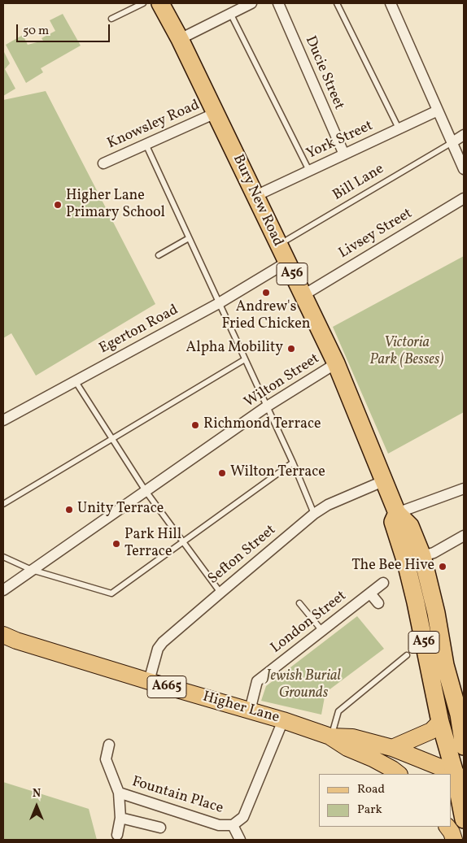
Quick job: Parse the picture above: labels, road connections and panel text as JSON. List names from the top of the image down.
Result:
{
  "streets": {
    "highway": ["Bury New Road", "A56"],
    "main road": ["A665", "Higher Lane"],
    "street": [
      "Ducie Street",
      "Knowsley Road",
      "York Street",
      "Livsey Street",
      "Egerton Road",
      "Wilton Street",
      "Sefton Street",
      "London Street",
      "Fountain Place"
    ],
    "lane": ["Bill Lane"]
  },
  "crossings": [
    ["Ducie Street", "York Street"],
    ["Knowsley Road", "Bury New Road"],
    ["York Street", "Bury New Road"],
    ["Bill Lane", "Bury New Road"],
    ["Bury New Road", "Livsey Street"],
    ["Bury New Road", "Egerton Road"],
    ["Bury New Road", "Wilton Street"],
    ["Bury New Road", "Sefton Street"],
    ["Bury New Road", "Higher Lane"],
    ["Sefton Street", "Higher Lane"],
    ["London Street", "Higher Lane"],
    ["Higher Lane", "Fountain Place"]
  ],
  "parks": ["Victoria Park (Besses)", "Jewish Burial Grounds"],
  "places": [
    "Higher Lane Primary School",
    "Andrew's Fried Chicken",
    "Alpha Mobility",
    "Richmond Terrace",
    "Wilton Terrace",
    "Unity Terrace",
    "Park Hill Terrace",
    "The Bee Hive"
  ],
  "legend": ["Road", "Park"],
  "scale_bar": "50 m",
  "north": "top"
}
